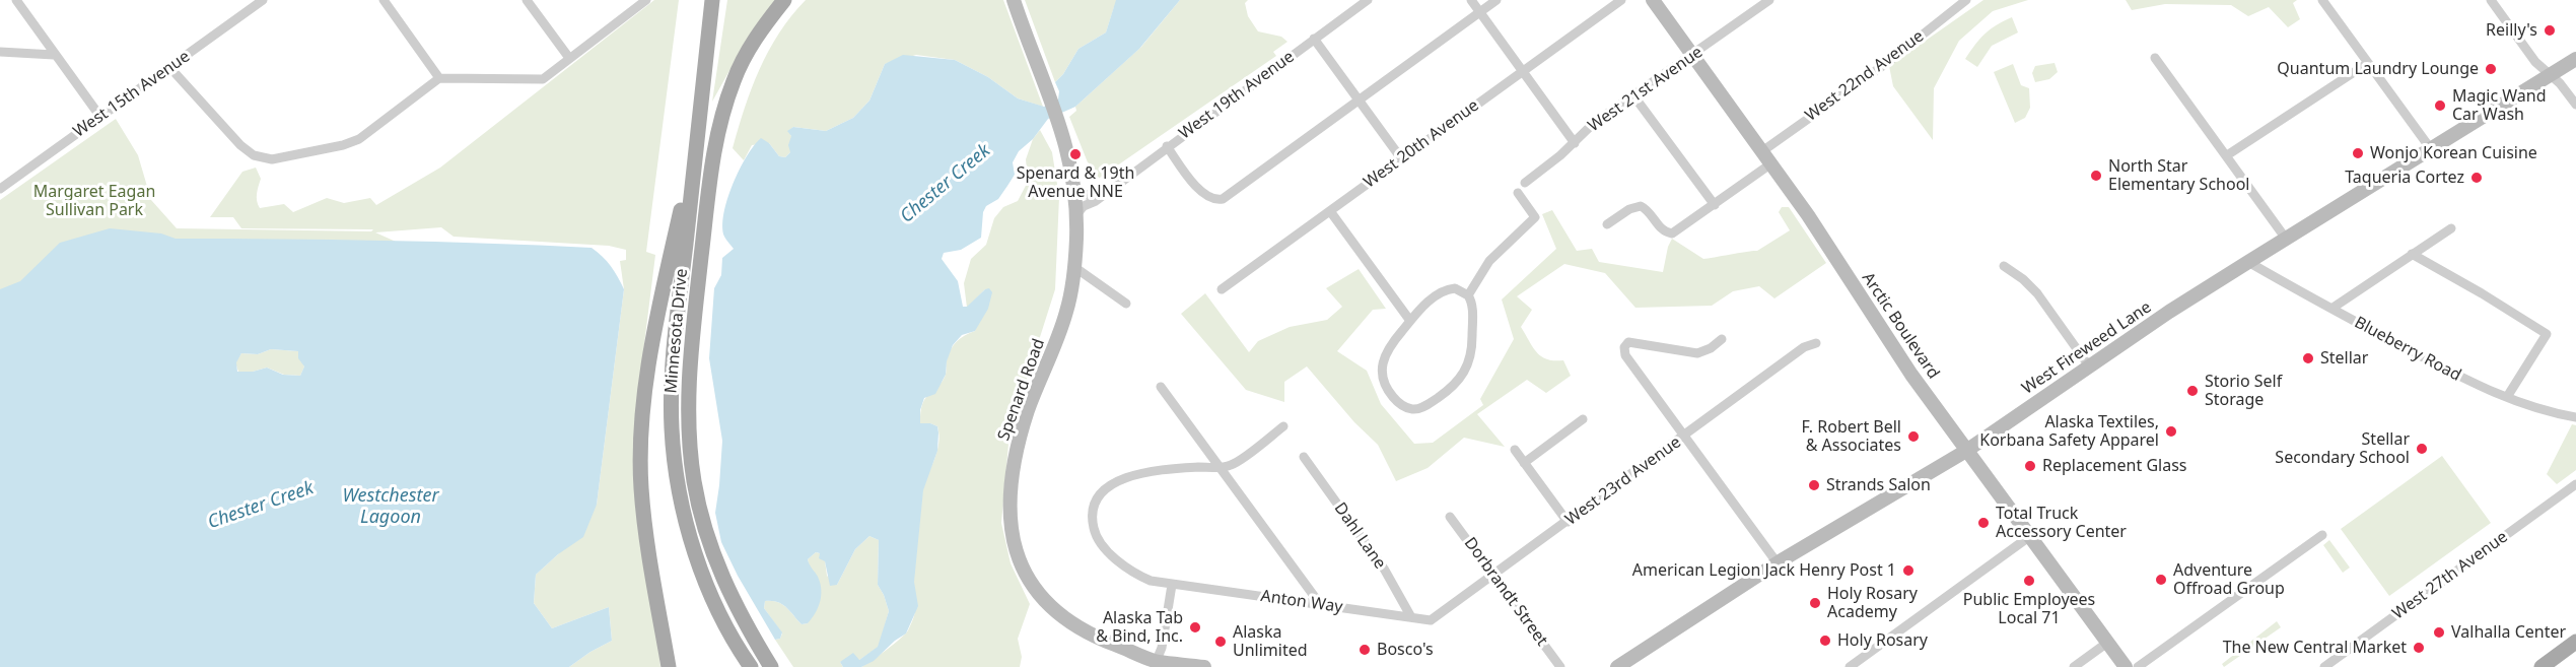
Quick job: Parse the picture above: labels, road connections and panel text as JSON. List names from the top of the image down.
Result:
{
  "streets": {
    "main road": [
      "Arctic Boulevard",
      "Minnesota Drive",
      "West Fireweed Lane",
      "Spenard Road"
    ],
    "street": [
      "West 22nd Avenue",
      "West 21st Avenue",
      "West 15th Avenue",
      "West 19th Avenue",
      "West 20th Avenue",
      "Blueberry Road",
      "West 23rd Avenue",
      "Dahl Lane",
      "West 27th Avenue",
      "Dorbrandt Street",
      "Anton Way"
    ]
  },
  "crossings": [
    ["West 22nd Avenue", "Arctic Boulevard"],
    ["West 21st Avenue", "Arctic Boulevard"],
    ["West 19th Avenue", "Spenard Road"],
    ["Arctic Boulevard", "West Fireweed Lane"],
    ["West Fireweed Lane", "Blueberry Road"],
    ["West 23rd Avenue", "Dorbrandt Street"],
    ["West 23rd Avenue", "Anton Way"],
    ["Dahl Lane", "Anton Way"]
  ],
  "water": ["Chester Creek", "Westchester Lagoon"],
  "parks": ["Margaret Eagan Sullivan Park"],
  "places": [
    "Reilly's",
    "Quantum Laundry Lounge",
    "Magic Wand Car Wash",
    "Wonjo Korean Cuisine",
    "Spenard & 19th Avenue NNE",
    "North Star Elementary School",
    "Taqueria Cortez",
    "Stellar",
    "Storio Self Storage",
    "Alaska Textiles, Korbana Safety Apparel",
    "F. Robert Bell & Associates",
    "Stellar Secondary School",
    "Replacement Glass",
    "Strands Salon",
    "Total Truck Accessory Center",
    "American Legion Jack Henry Post 1",
    "Adventure Offroad Group",
    "Public Employees Local 71",
    "Holy Rosary Academy",
    "Alaska Tab & Bind, Inc.",
    "Valhalla Center",
    "Holy Rosary",
    "Alaska Unlimited",
    "The New Central Market",
    "Bosco's"
  ]
}
